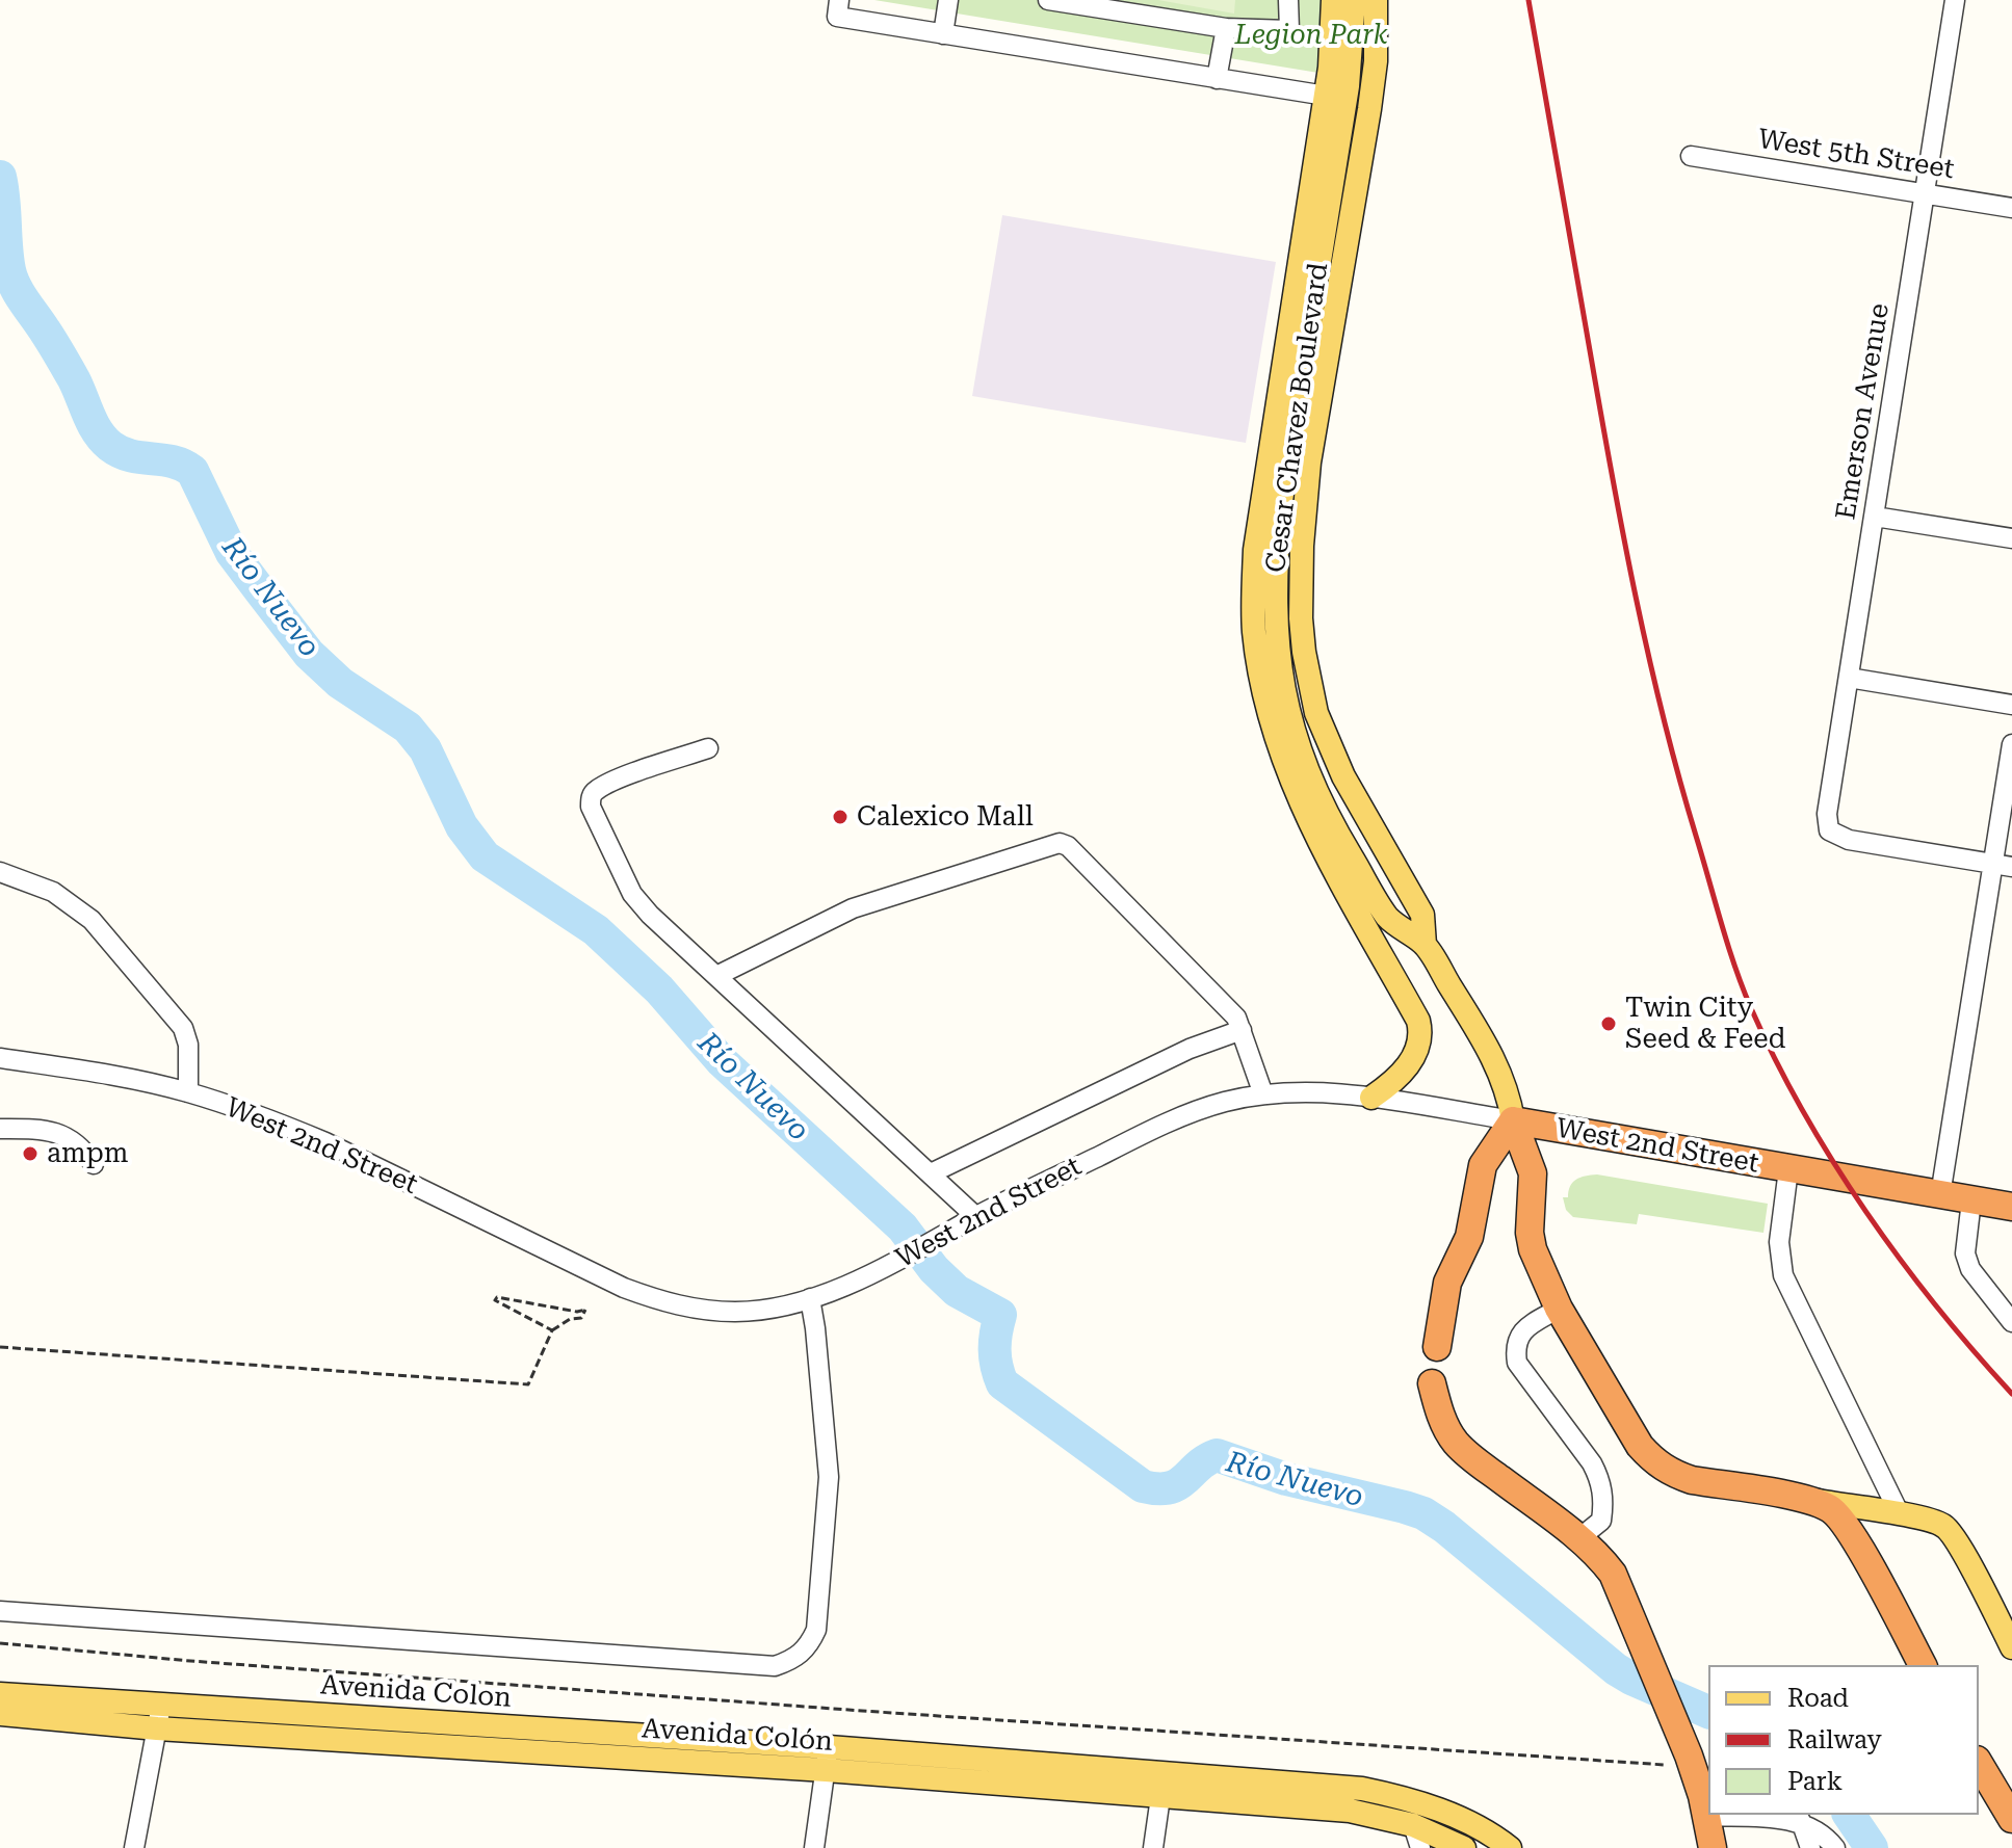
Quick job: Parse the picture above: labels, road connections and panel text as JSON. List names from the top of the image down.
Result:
{
  "streets": {
    "highway": ["Cesar Chavez Boulevard", "West 2nd Street"],
    "main road": ["Avenida Colon", "Avenida Colón"],
    "street": ["West 5th Street", "Emerson Avenue"]
  },
  "crossings": [
    ["West 5th Street", "Emerson Avenue"],
    ["Cesar Chavez Boulevard", "West 2nd Street"],
    ["Avenida Colon", "Avenida Colón"]
  ],
  "water": ["Río Nuevo"],
  "parks": ["Legion Park"],
  "places": ["Calexico Mall", "Twin City Seed & Feed", "ampm"],
  "legend": ["Road", "Railway", "Park"]
}
